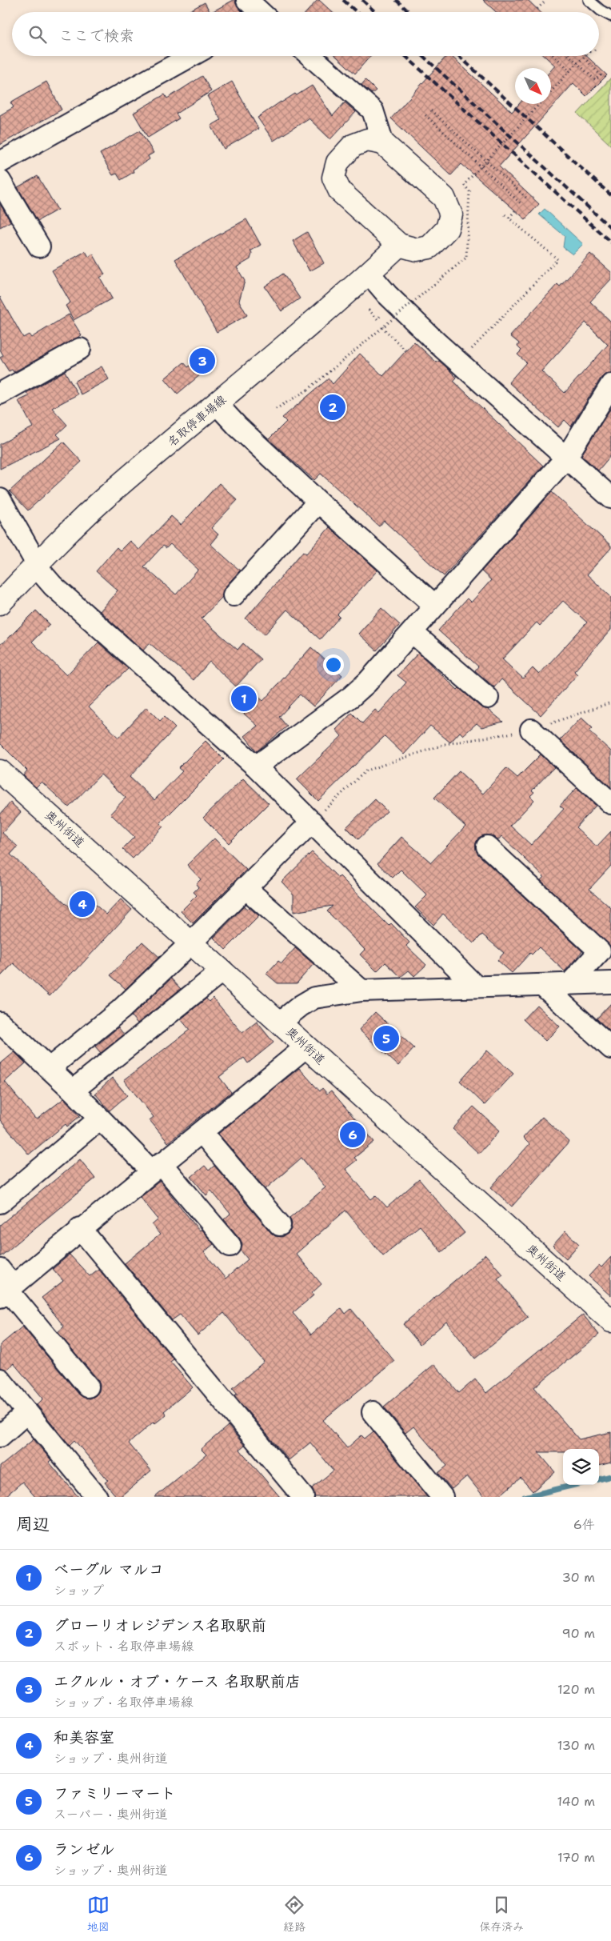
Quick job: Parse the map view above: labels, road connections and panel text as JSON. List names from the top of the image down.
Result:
{
  "streets": {
    "main road": ["名取停車場線", "奥州街道"]
  },
  "north": "bottom right",
  "page": {
    "search": "ここで検索",
    "pins": [
      "3",
      "2",
      "1",
      "4",
      "5",
      "6"
    ],
    "heading": ["周辺", "6件"],
    "list": [
      {
        "mark": "1",
        "name": "ベーグル マルコ",
        "note": "ショップ",
        "value": "30 m"
      },
      {
        "mark": "2",
        "name": "グローリオレジデンス名取駅前",
        "note": "スポット · 名取停車場線",
        "value": "90 m"
      },
      {
        "mark": "3",
        "name": "エクルル・オブ・ケース 名取駅前店",
        "note": "ショップ · 名取停車場線",
        "value": "120 m"
      },
      {
        "mark": "4",
        "name": "和美容室",
        "note": "ショップ · 奥州街道",
        "value": "130 m"
      },
      {
        "mark": "5",
        "name": "ファミリーマート",
        "note": "スーパー · 奥州街道",
        "value": "140 m"
      },
      {
        "mark": "6",
        "name": "ランゼル",
        "note": "ショップ · 奥州街道",
        "value": "170 m"
      }
    ],
    "nav": ["地図", "経路", "保存済み"]
  }
}
